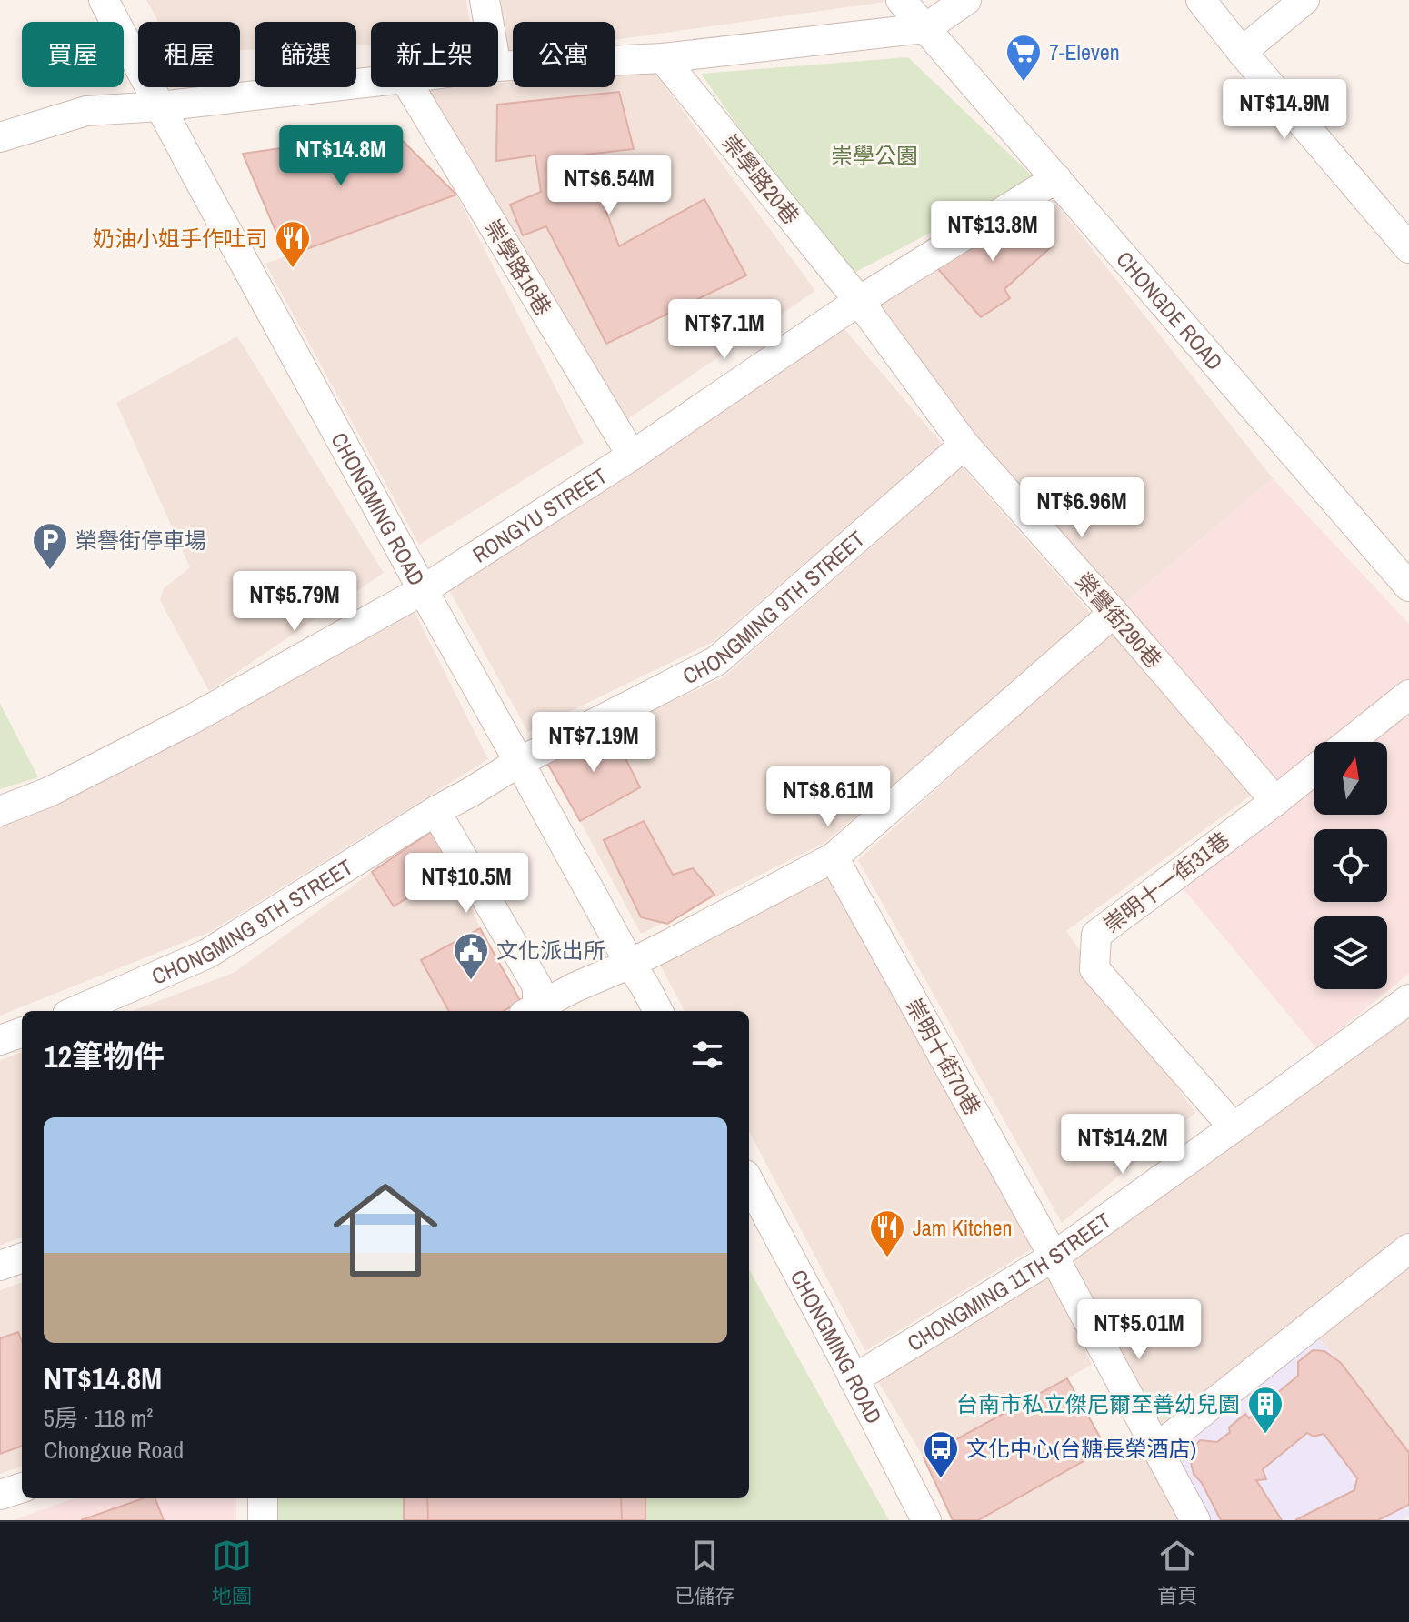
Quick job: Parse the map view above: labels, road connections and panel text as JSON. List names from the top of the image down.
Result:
{
  "streets": {
    "street": [
      "崇學路20巷",
      "崇學路16巷",
      "CHONGDE ROAD",
      "CHONGMING ROAD",
      "RONGYU STREET",
      "CHONGMING 9TH STREET",
      "榮譽街290巷",
      "崇明十一街31巷",
      "崇明十街70巷",
      "CHONGMING 11TH STREET"
    ]
  },
  "crossings": [
    ["崇學路20巷", "RONGYU STREET"],
    ["崇學路20巷", "榮譽街290巷"],
    ["崇學路16巷", "RONGYU STREET"],
    ["CHONGDE ROAD", "RONGYU STREET"],
    ["CHONGMING ROAD", "RONGYU STREET"],
    ["CHONGMING ROAD", "CHONGMING 9TH STREET"],
    ["CHONGMING ROAD", "CHONGMING 11TH STREET"],
    ["RONGYU STREET", "榮譽街290巷"],
    ["CHONGMING 9TH STREET", "榮譽街290巷"],
    ["榮譽街290巷", "崇明十一街31巷"],
    ["崇明十一街31巷", "CHONGMING 11TH STREET"],
    ["崇明十街70巷", "CHONGMING 11TH STREET"]
  ],
  "parks": ["崇學公園"],
  "places": {
    "supermarket": ["7-Eleven"],
    "restaurant": ["奶油小姐手作吐司", "Jam Kitchen"],
    "parking": ["榮譽街停車場"],
    "public building": ["文化派出所"],
    "building": ["台南市私立傑尼爾至善幼兒園"],
    "bus stop": ["文化中心(台糖長榮酒店)"]
  },
  "north": "top",
  "page": {
    "chip": [
      "買屋",
      "租屋",
      "篩選",
      "新上架",
      "公寓"
    ],
    "price": [
      "NT$14.9M",
      "NT$14.8M",
      "NT$6.54M",
      "NT$13.8M",
      "NT$7.1M",
      "NT$6.96M",
      "NT$5.79M",
      "NT$7.19M",
      "NT$8.61M",
      "NT$10.5M",
      "NT$14.2M",
      "NT$5.01M"
    ],
    "heading": "12筆物件",
    "list": [
      {
        "name": "NT$14.8M",
        "note": "5房 · 118 m² · Chongxue Road"
      }
    ],
    "tabs": ["地圖", "已儲存", "首頁"]
  }
}
